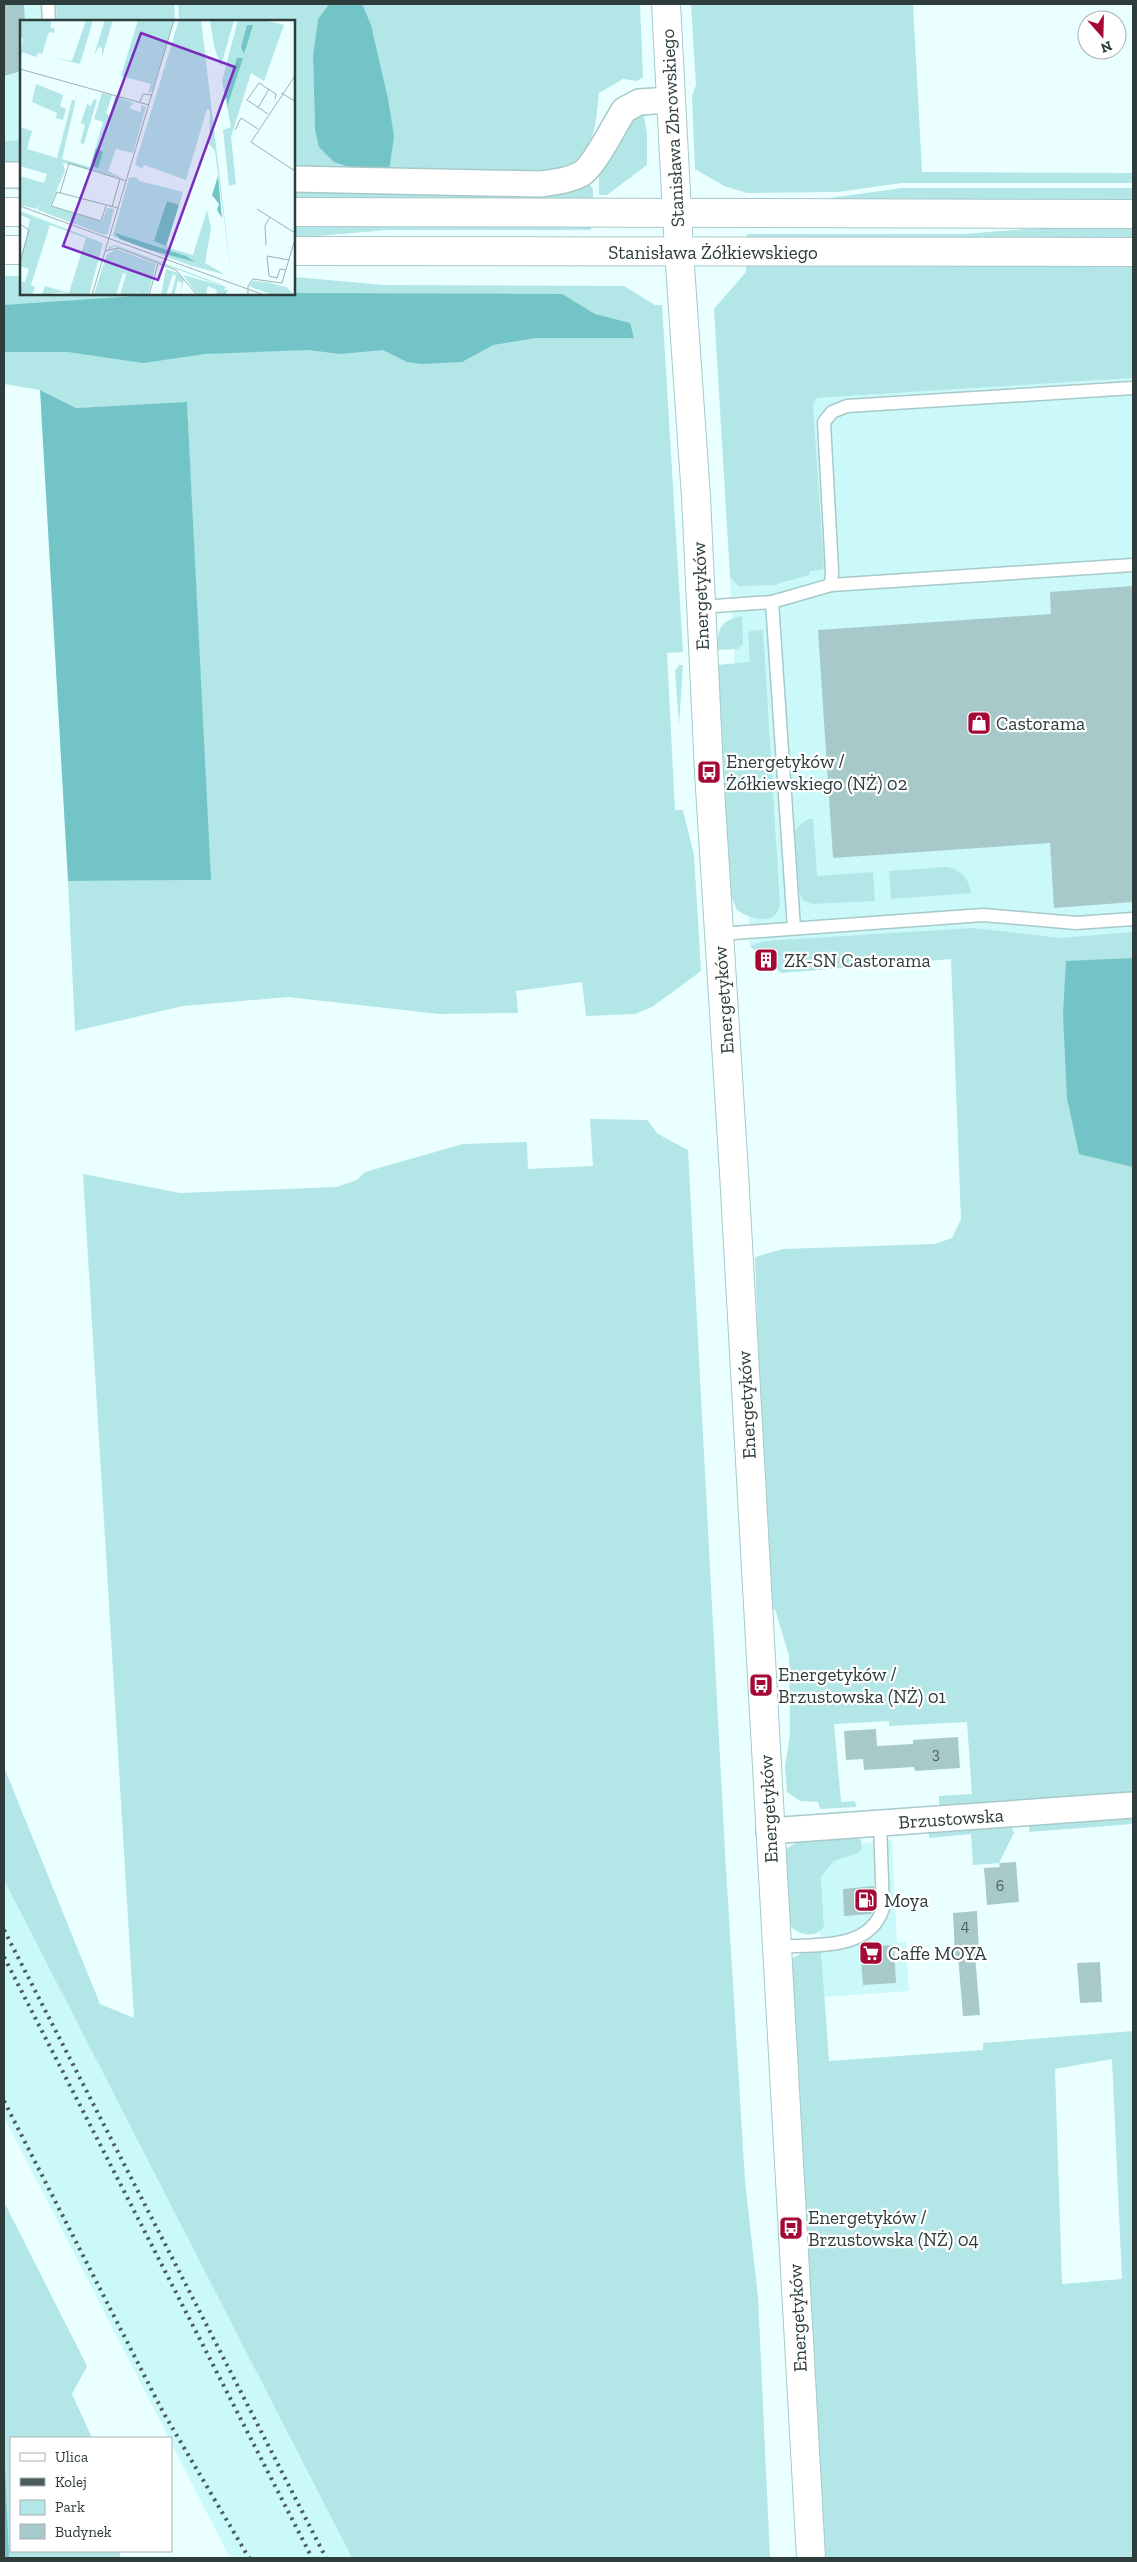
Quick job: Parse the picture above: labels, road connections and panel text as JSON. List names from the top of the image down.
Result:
{
  "streets": {
    "main road": ["Stanisława Zbrowskiego", "Stanisława Żółkiewskiego", "Energetyków"],
    "street": ["Brzustowska"]
  },
  "crossings": [
    ["Stanisława Zbrowskiego", "Stanisława Żółkiewskiego"],
    ["Stanisława Zbrowskiego", "Energetyków"],
    ["Stanisława Żółkiewskiego", "Energetyków"],
    ["Energetyków", "Brzustowska"]
  ],
  "places": {
    "shop": ["Castorama"],
    "bus stop": ["Energetyków / Żółkiewskiego (NŻ) 02", "Energetyków / Brzustowska (NŻ) 01", "Energetyków / Brzustowska (NŻ) 04"],
    "building": ["ZK-SN Castorama"],
    "fuel station": ["Moya"],
    "supermarket": ["Caffe MOYA"]
  },
  "house_numbers": ["3", "6", "4"],
  "legend": [
    "Ulica",
    "Kolej",
    "Park",
    "Budynek"
  ],
  "north": "bottom"
}
